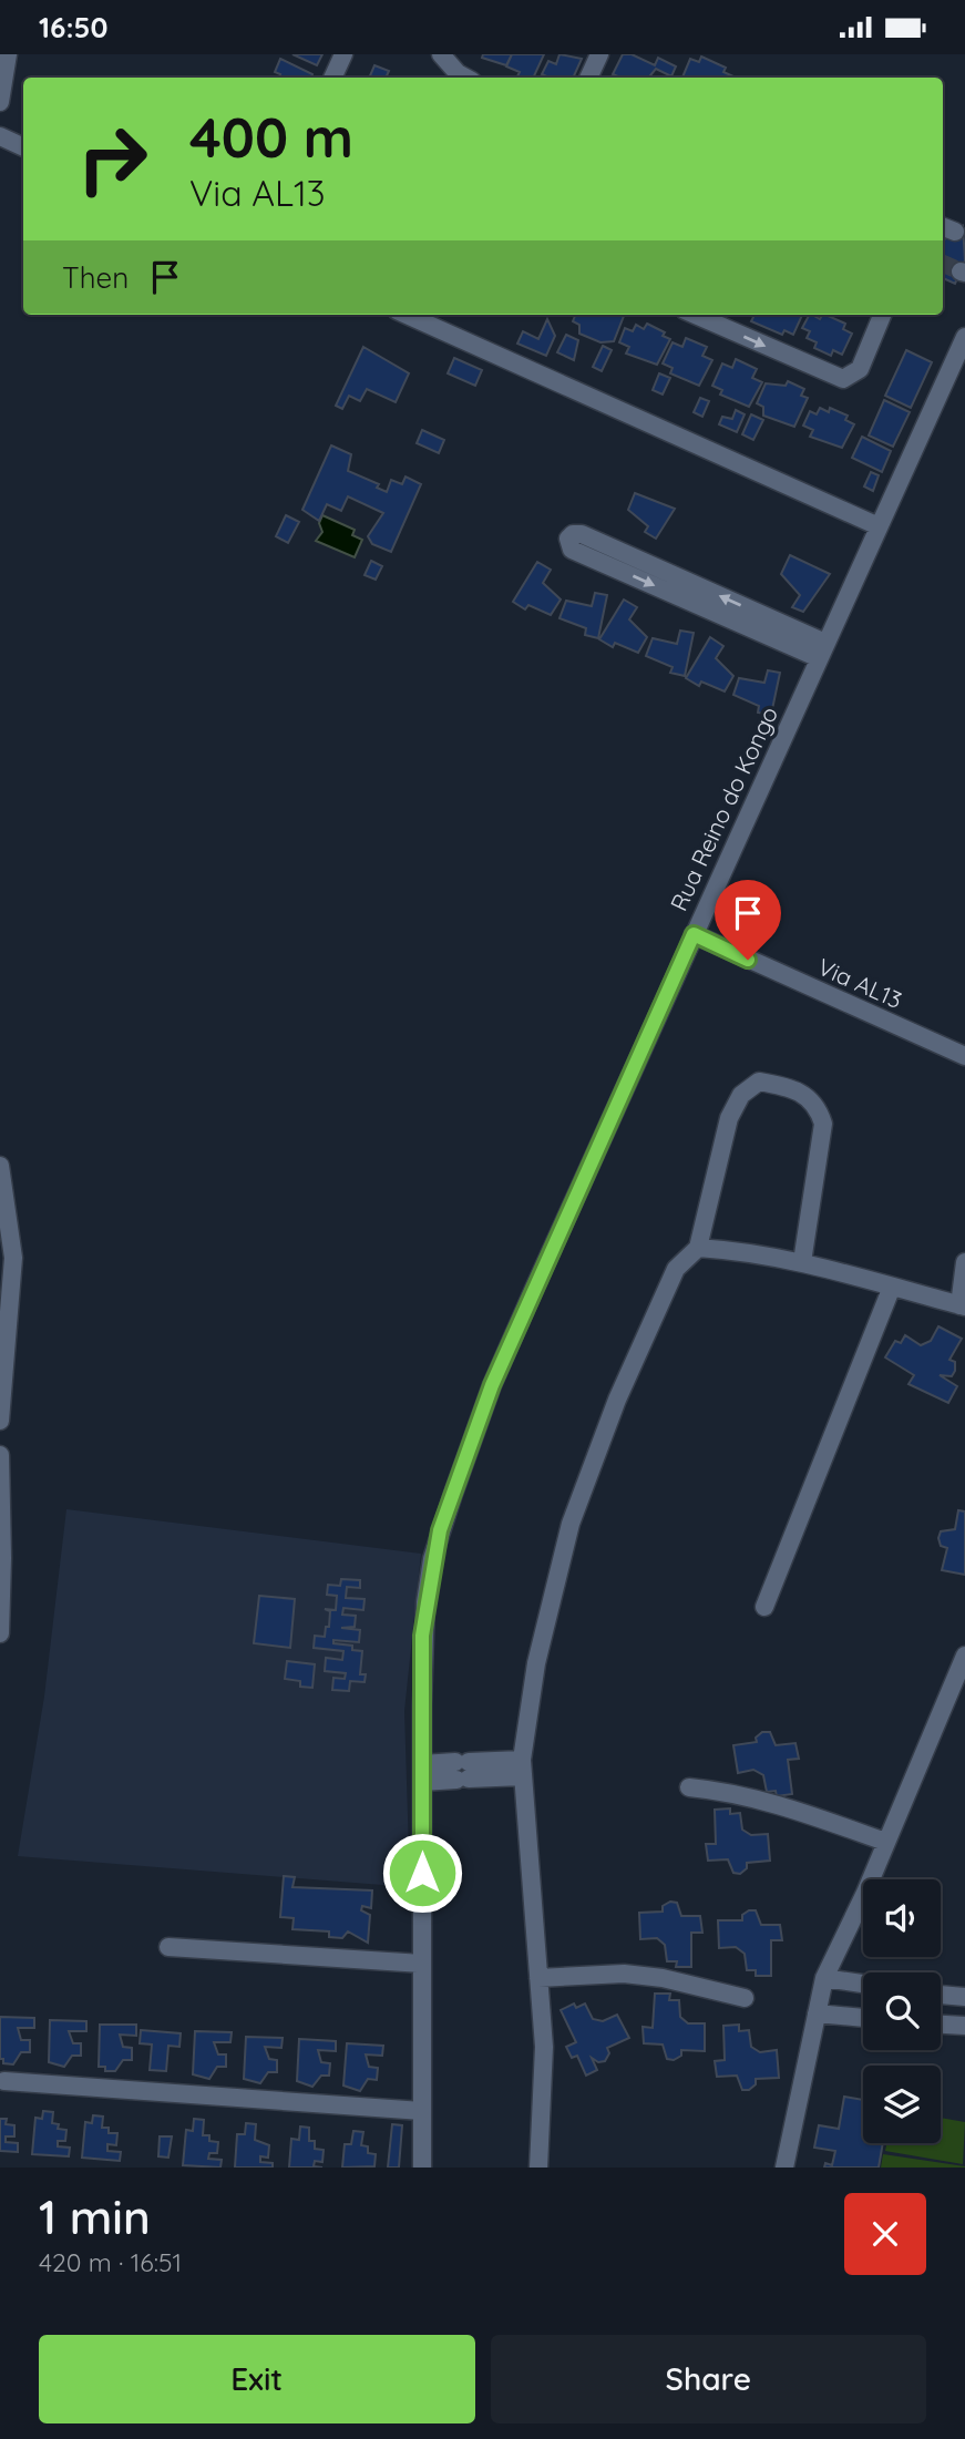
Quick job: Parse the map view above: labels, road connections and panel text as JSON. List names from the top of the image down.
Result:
{
  "streets": {
    "street": ["Rua Reino do Kongo", "Via AL13"]
  },
  "crossings": [
    ["Rua Reino do Kongo", "Via AL13"]
  ],
  "page": {
    "status": "16:50",
    "turn": ["400 m", "Via AL13"],
    "then": "Then",
    "heading": ["1 min", "420 m · 16:51"],
    "buttons": ["Exit", "Share"]
  }
}
